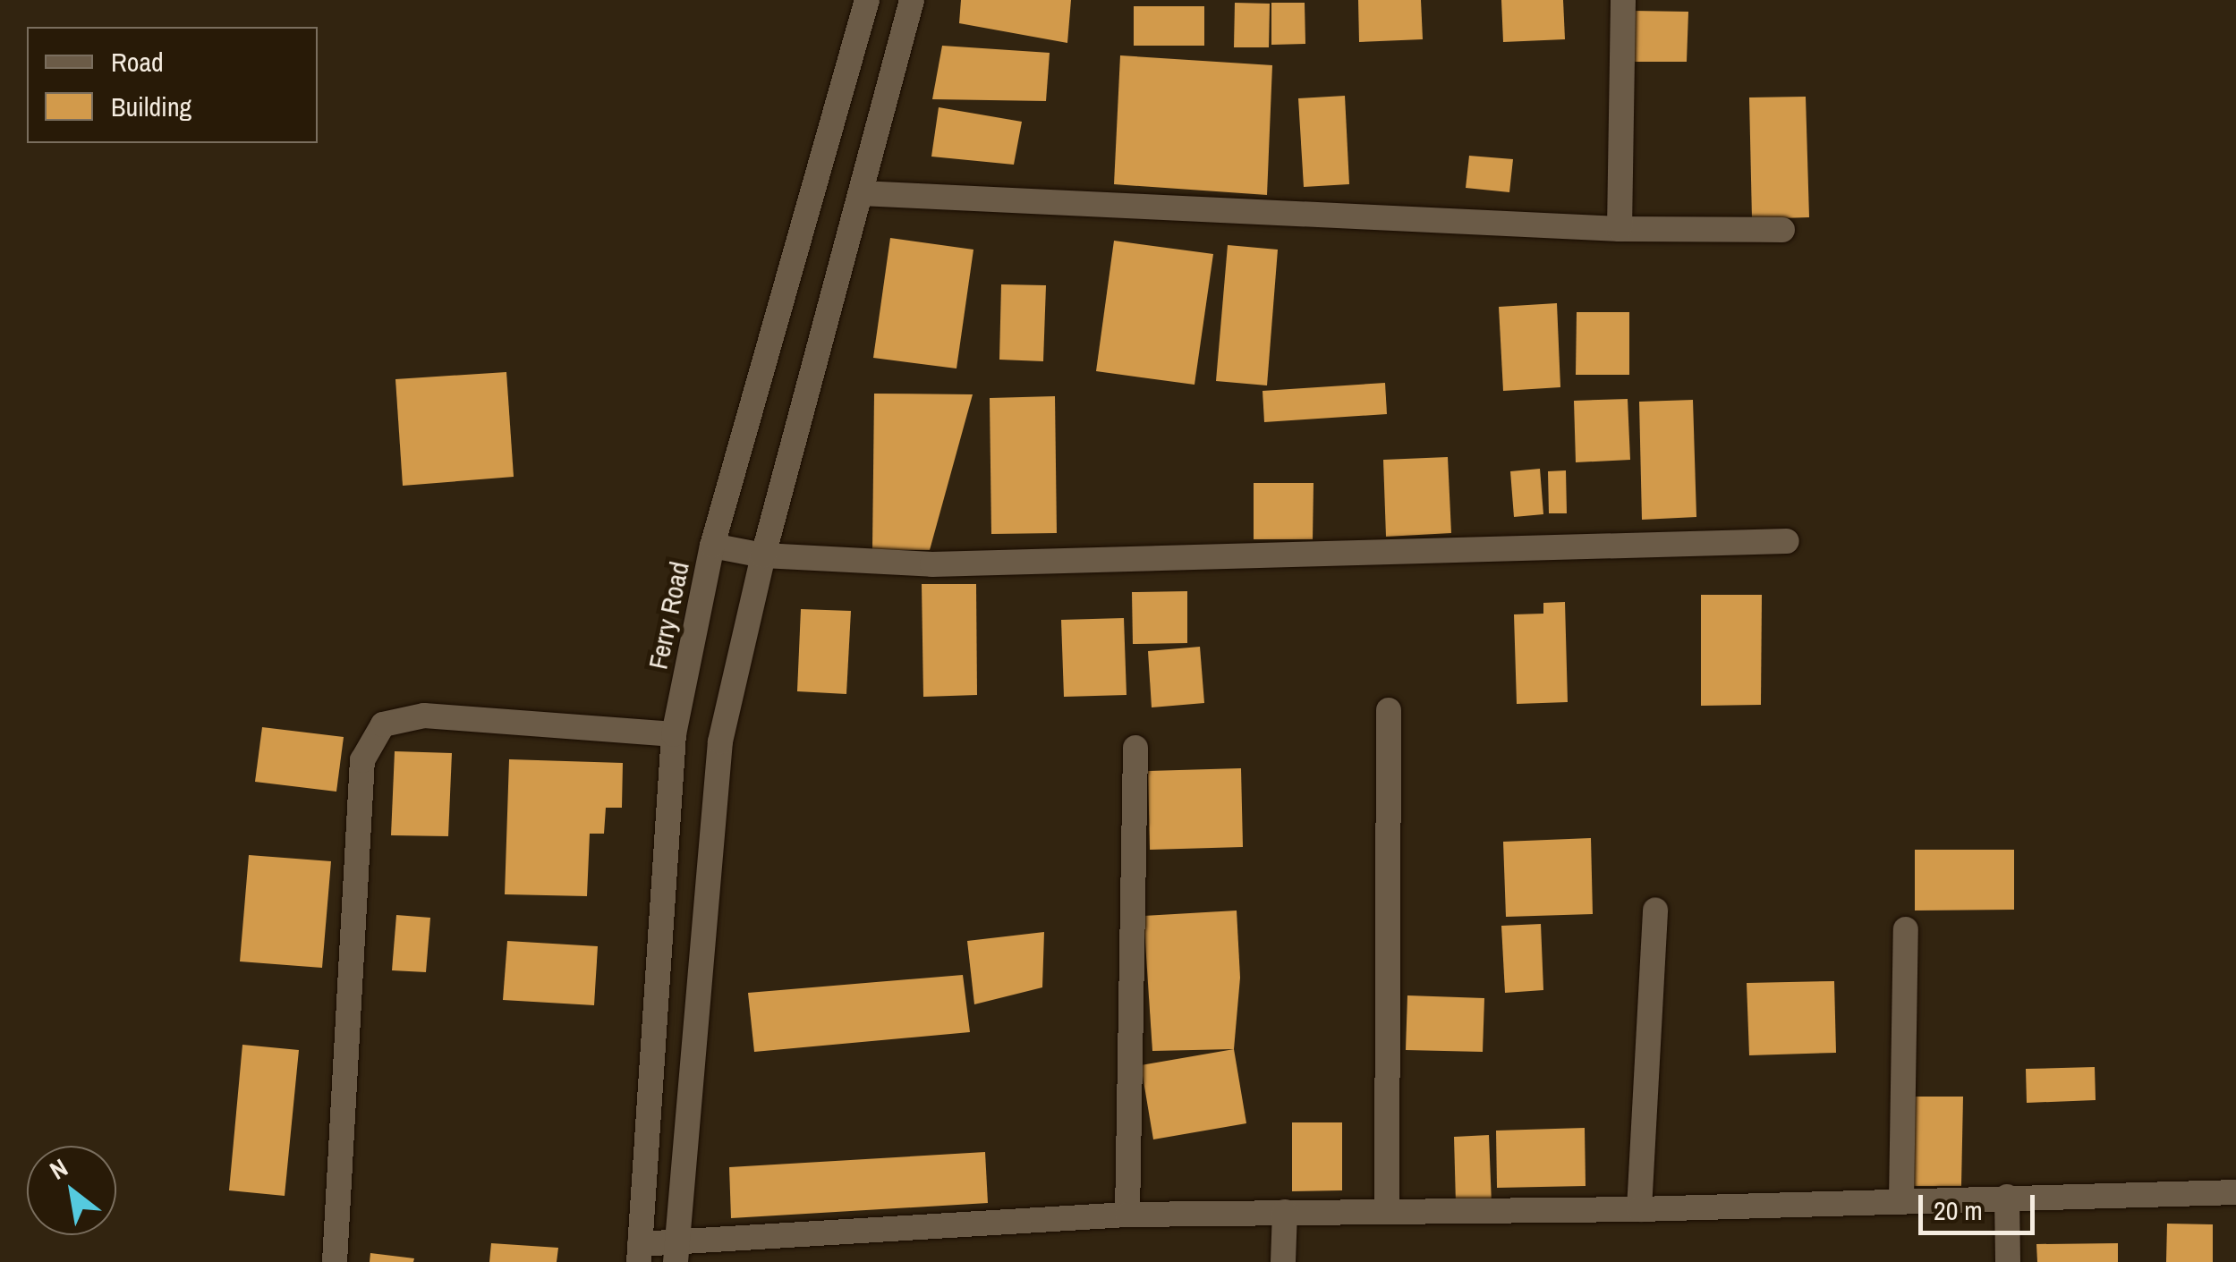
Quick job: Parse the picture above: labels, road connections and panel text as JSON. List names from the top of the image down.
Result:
{
  "streets": {
    "street": ["Ferry Road"]
  },
  "legend": ["Road", "Building"],
  "scale_bar": "20 m",
  "north": "top left"
}
